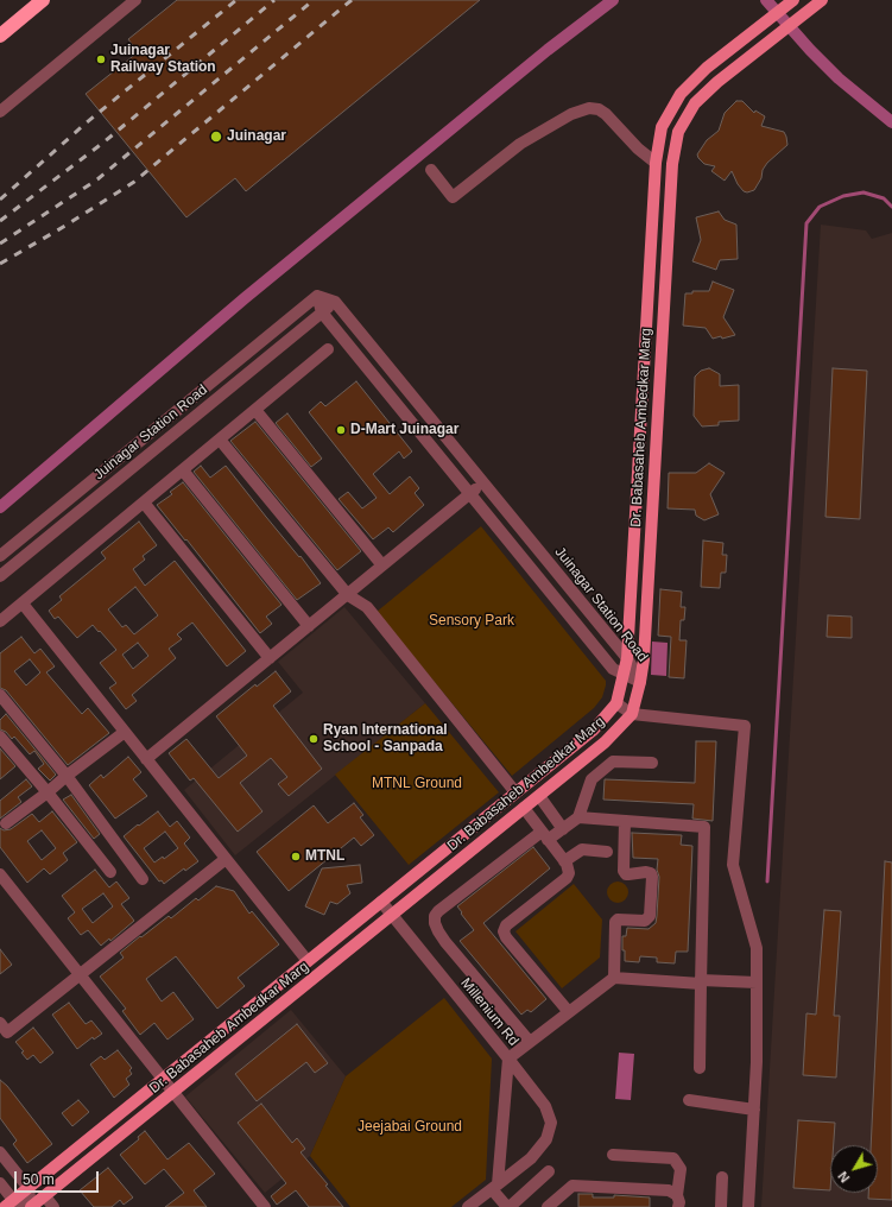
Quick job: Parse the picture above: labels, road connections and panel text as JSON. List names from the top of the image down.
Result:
{
  "streets": {
    "main road": ["Dr. Babasaheb Ambedkar Marg"],
    "street": ["Juinagar Station Road", "Millenium Rd"]
  },
  "crossings": [
    ["Dr. Babasaheb Ambedkar Marg", "Juinagar Station Road"],
    ["Dr. Babasaheb Ambedkar Marg", "Millenium Rd"]
  ],
  "parks": ["Sensory Park", "MTNL Ground", "Jeejabai Ground"],
  "places": [
    "Juinagar Railway Station",
    "Juinagar",
    "D-Mart Juinagar",
    "Ryan International School - Sanpada",
    "MTNL"
  ],
  "scale_bar": "50 m",
  "north": "bottom left"
}
